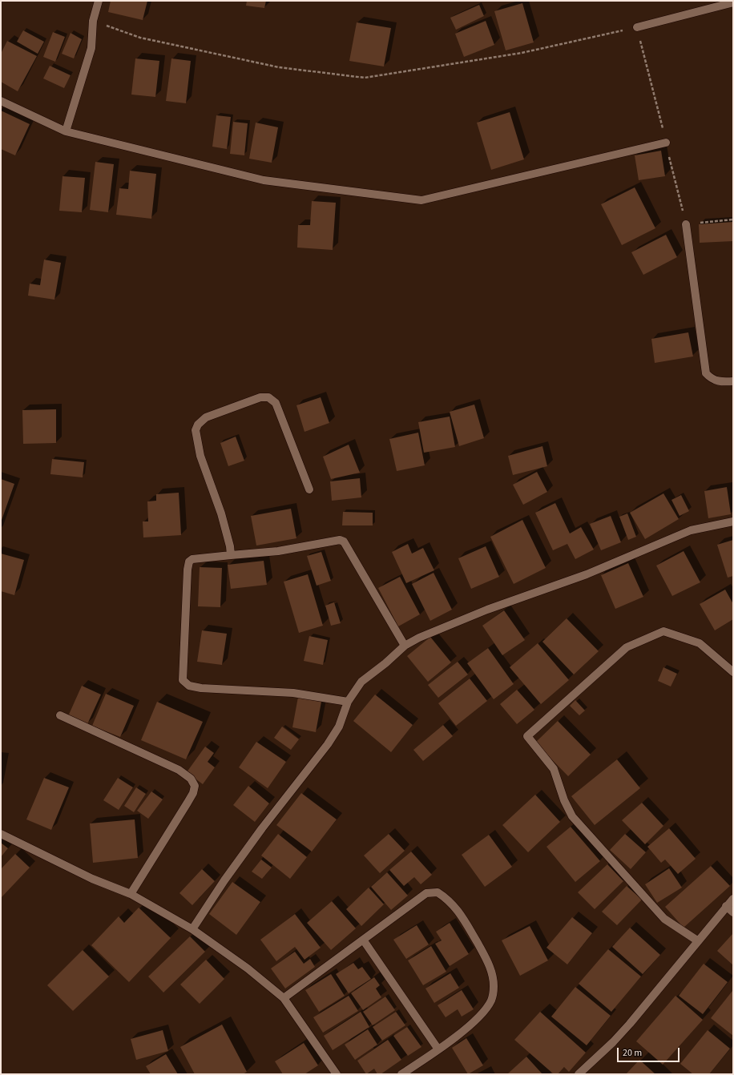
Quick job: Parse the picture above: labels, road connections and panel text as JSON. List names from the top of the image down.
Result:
{
  "scale_bar": "20 m"
}
